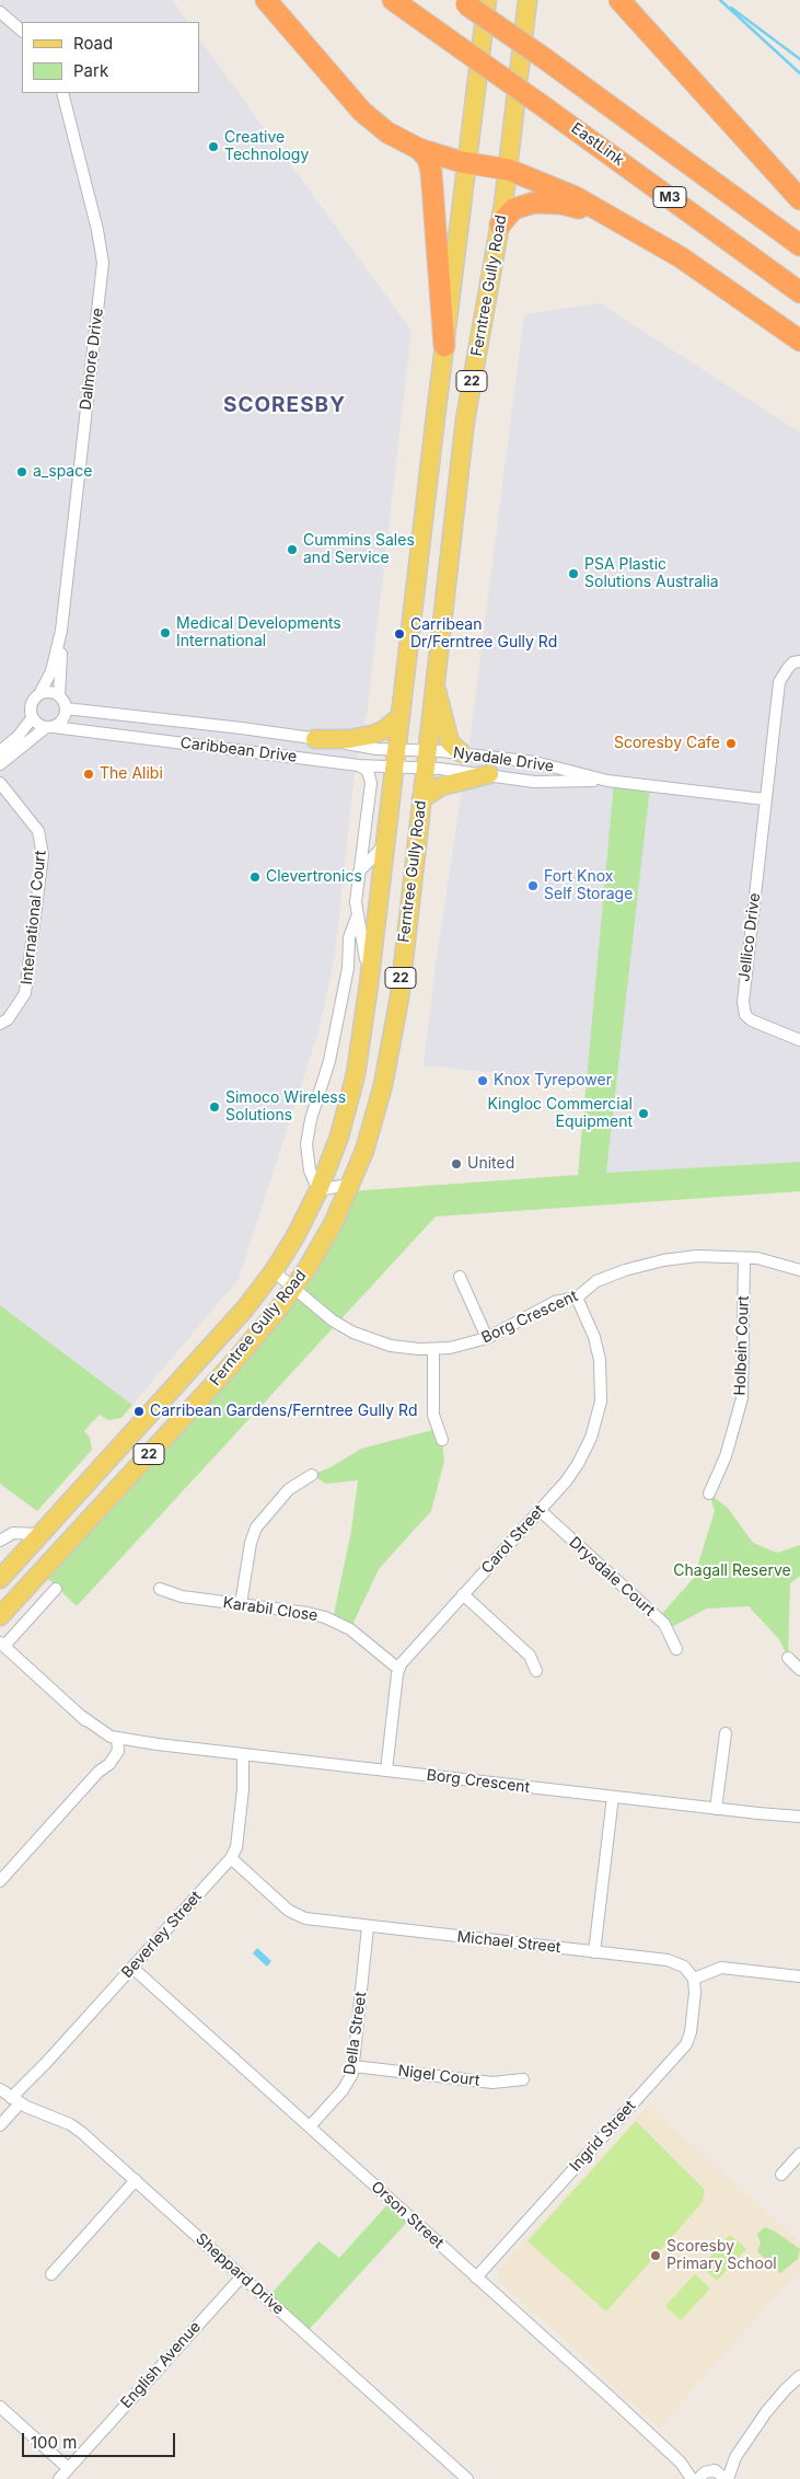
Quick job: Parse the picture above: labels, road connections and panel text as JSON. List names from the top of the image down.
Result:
{
  "streets": {
    "highway": ["EastLink", "M3"],
    "main road": ["Ferntree Gully Road", "22"],
    "street": [
      "Dalmore Drive",
      "Caribbean Drive",
      "Nyadale Drive",
      "International Court",
      "Jellico Drive",
      "Borg Crescent",
      "Holbein Court",
      "Carol Street",
      "Drysdale Court",
      "Karabil Close",
      "Beverley Street",
      "Michael Street",
      "Della Street",
      "Nigel Court",
      "Ingrid Street",
      "Orson Street",
      "Sheppard Drive",
      "English Avenue"
    ]
  },
  "crossings": [
    ["Ferntree Gully Road", "Caribbean Drive"],
    ["Ferntree Gully Road", "Nyadale Drive"],
    ["Ferntree Gully Road", "Borg Crescent"],
    ["Dalmore Drive", "Caribbean Drive"],
    ["Caribbean Drive", "Nyadale Drive"],
    ["Nyadale Drive", "Jellico Drive"],
    ["Borg Crescent", "Holbein Court"],
    ["Borg Crescent", "Carol Street"],
    ["Borg Crescent", "Beverley Street"],
    ["Carol Street", "Drysdale Court"],
    ["Carol Street", "Karabil Close"],
    ["Beverley Street", "Michael Street"],
    ["Beverley Street", "Orson Street"],
    ["Beverley Street", "Sheppard Drive"],
    ["Michael Street", "Della Street"],
    ["Michael Street", "Ingrid Street"],
    ["Della Street", "Nigel Court"],
    ["Della Street", "Orson Street"],
    ["Ingrid Street", "Orson Street"],
    ["Sheppard Drive", "English Avenue"]
  ],
  "districts": ["SCORESBY"],
  "parks": ["Chagall Reserve"],
  "places": [
    "Creative Technology",
    "a_space",
    "Cummins Sales and Service",
    "PSA Plastic Solutions Australia",
    "Medical Developments International",
    "Carribean Dr/Ferntree Gully Rd",
    "Scoresby Cafe",
    "The Alibi",
    "Clevertronics",
    "Fort Knox Self Storage",
    "Knox Tyrepower",
    "Simoco Wireless Solutions",
    "Kingloc Commercial Equipment",
    "United",
    "Carribean Gardens/Ferntree Gully Rd",
    "Scoresby Primary School"
  ],
  "legend": ["Road", "Park"],
  "scale_bar": "100 m"
}
